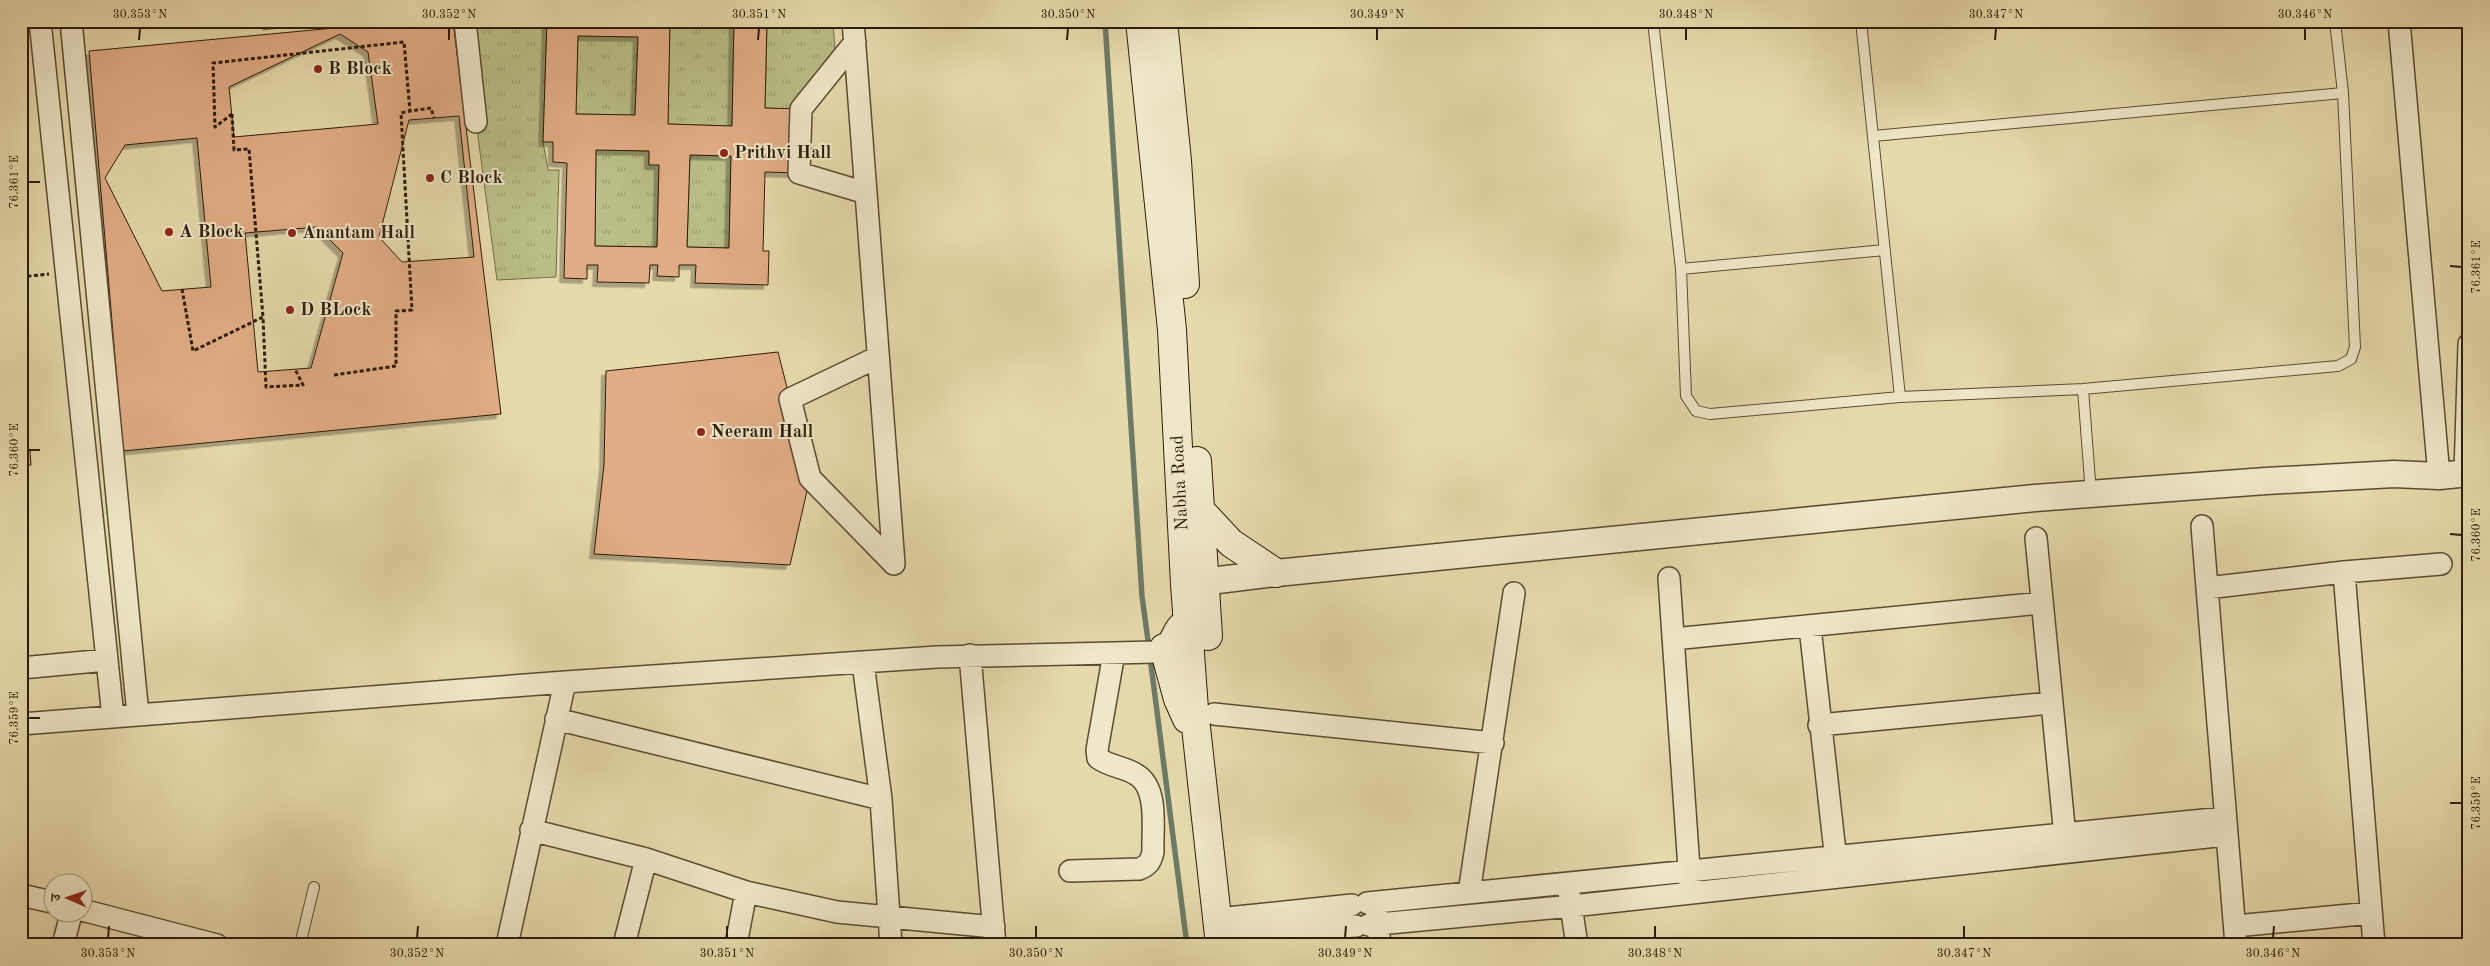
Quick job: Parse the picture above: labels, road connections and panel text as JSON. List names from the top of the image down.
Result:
{
  "streets": {
    "main road": ["Nabha Road"]
  },
  "places": [
    "B Block",
    "Prithvi Hall",
    "C Block",
    "A Block",
    "Anantam Hall",
    "D BLock",
    "Neeram Hall"
  ],
  "north": "left",
  "coordinates": [
    "30.353°N",
    "30.352°N",
    "30.351°N",
    "30.350°N",
    "30.349°N",
    "30.348°N",
    "30.347°N",
    "30.346°N",
    "76.361°E",
    "76.360°E",
    "76.359°E"
  ]
}
